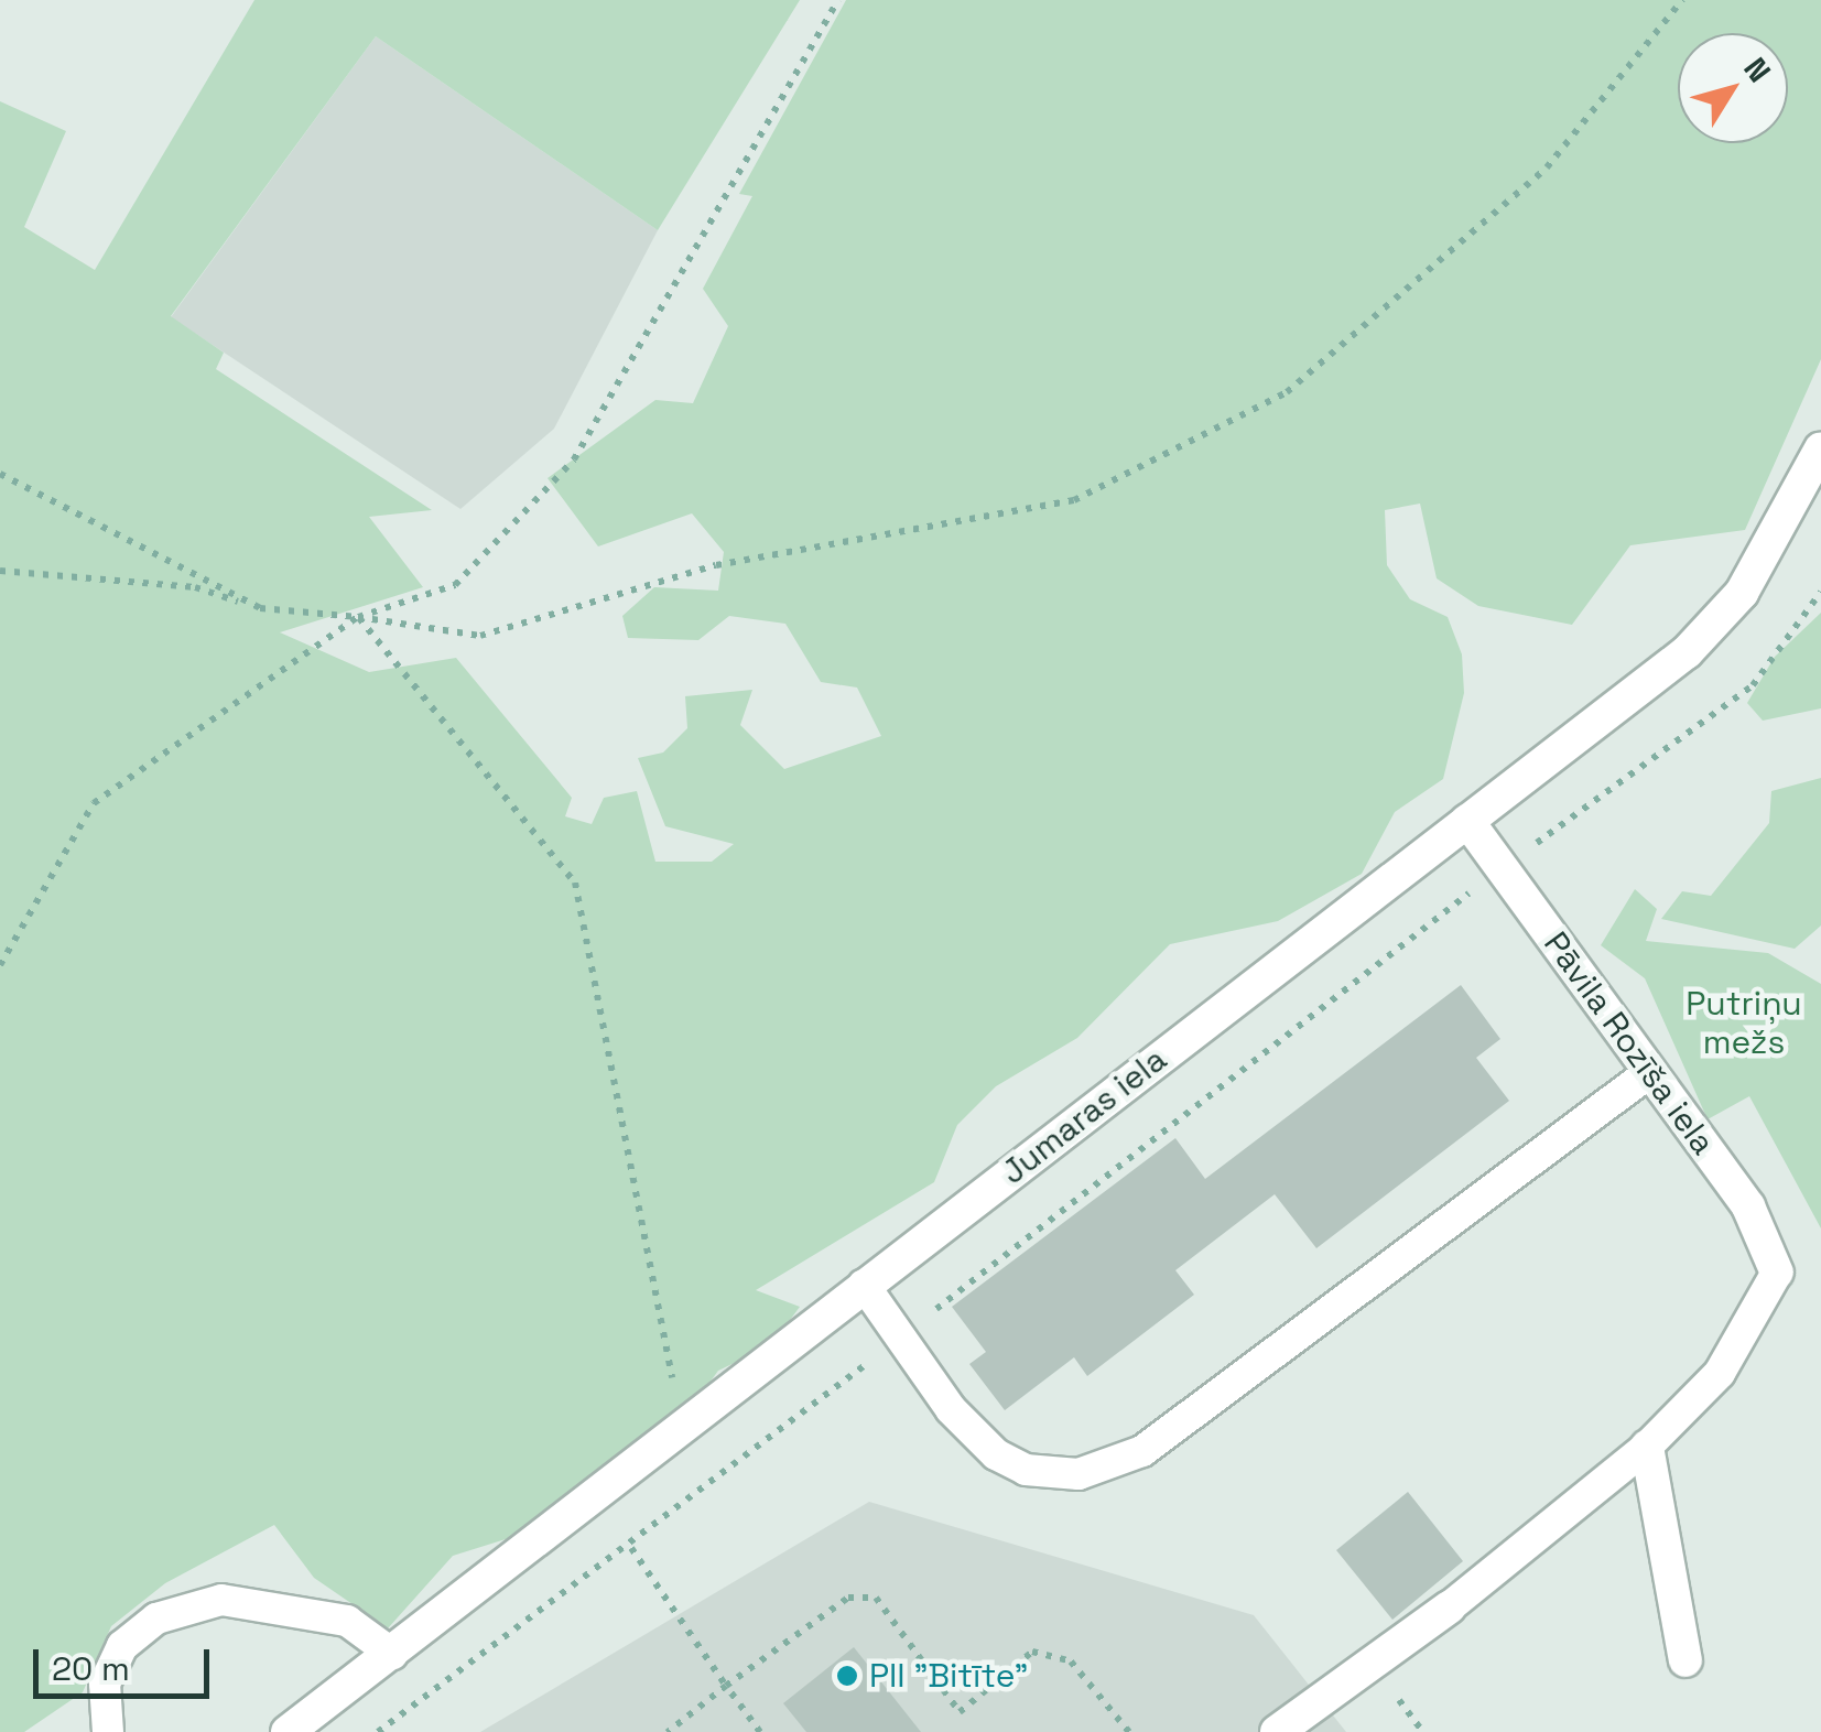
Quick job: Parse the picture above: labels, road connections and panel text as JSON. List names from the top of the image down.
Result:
{
  "streets": {
    "street": ["Pāvila Rozīša iela", "Jumaras iela"]
  },
  "crossings": [
    ["Pāvila Rozīša iela", "Jumaras iela"]
  ],
  "parks": ["Putriņu mežs"],
  "places": ["PII \"Bitīte\""],
  "scale_bar": "20 m",
  "north": "top right"
}
